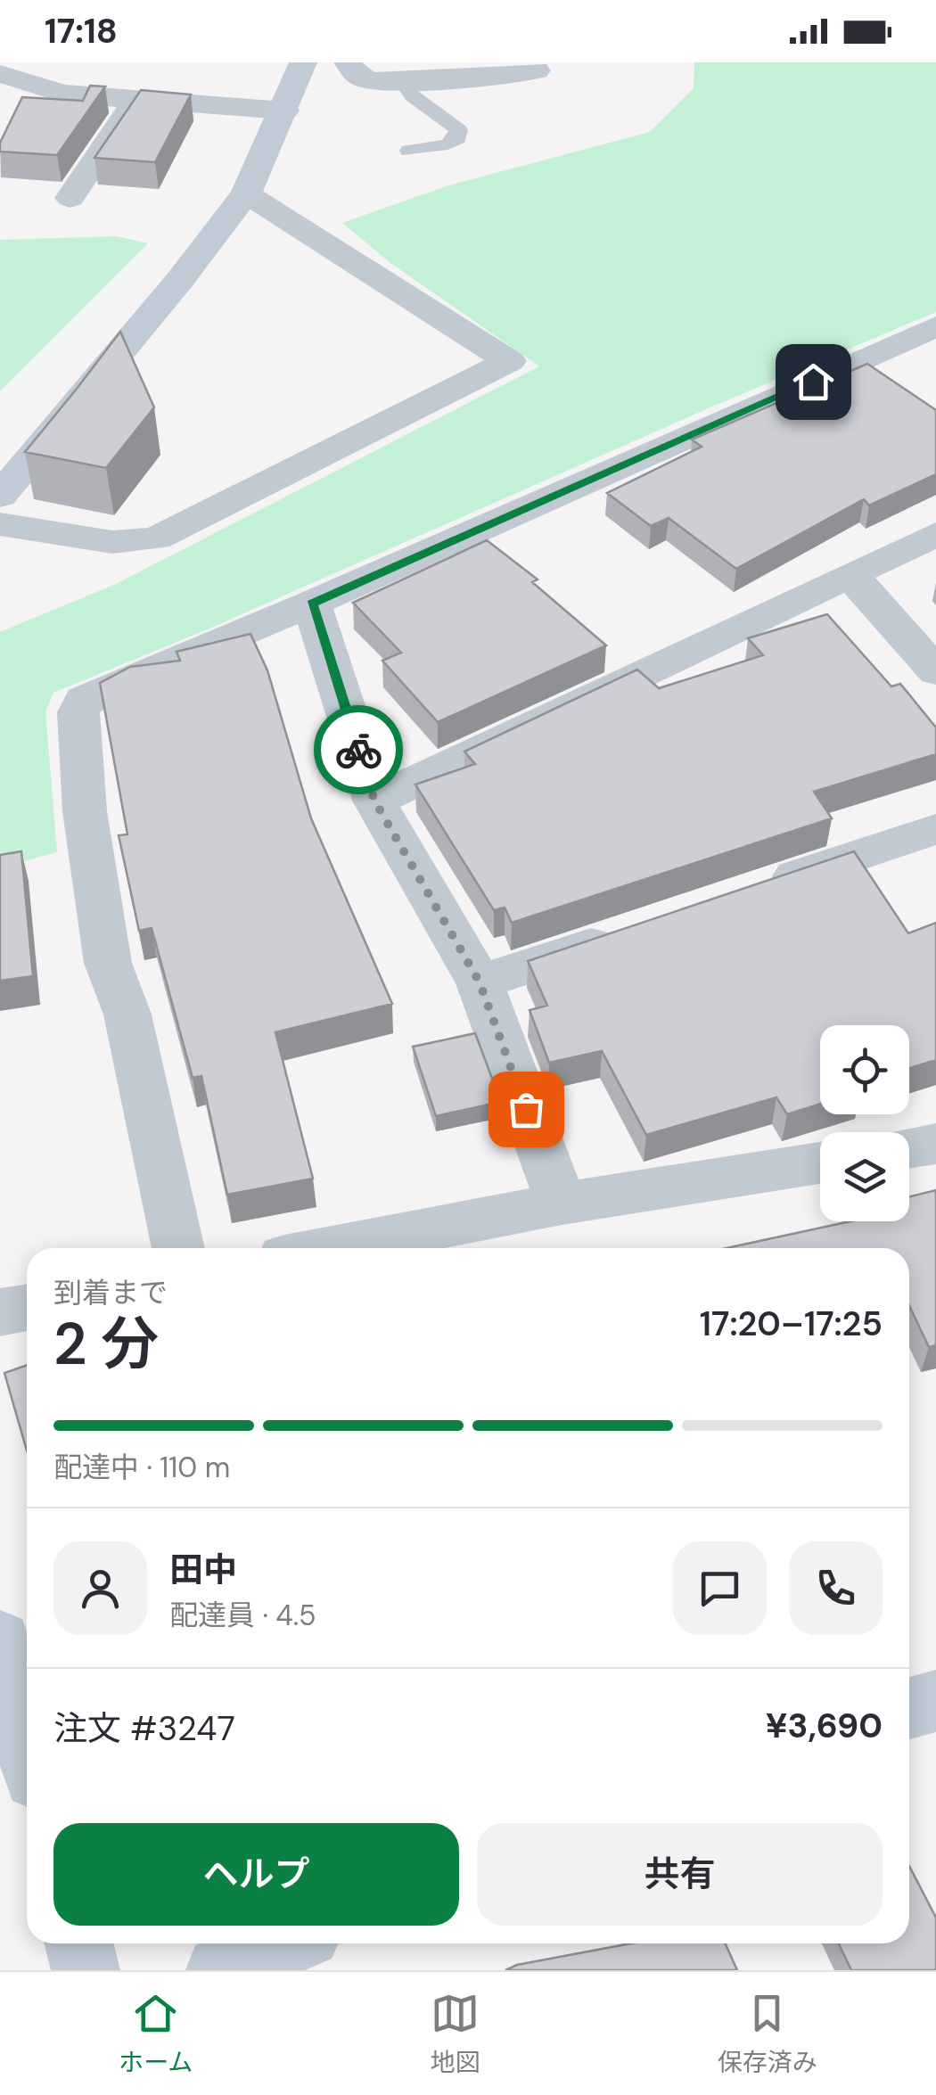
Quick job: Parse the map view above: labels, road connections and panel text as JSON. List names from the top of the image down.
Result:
{
  "page": {
    "status": "17:18",
    "heading": ["2 分", "到着まで", "17:20–17:25"],
    "panel": [
      "田中",
      "配達員 · 4.5",
      "注文 #3247",
      "¥3,690"
    ],
    "bar": "配達中 · 110 m",
    "buttons": ["ヘルプ", "共有"],
    "tabs": ["ホーム", "地図", "保存済み"]
  }
}
